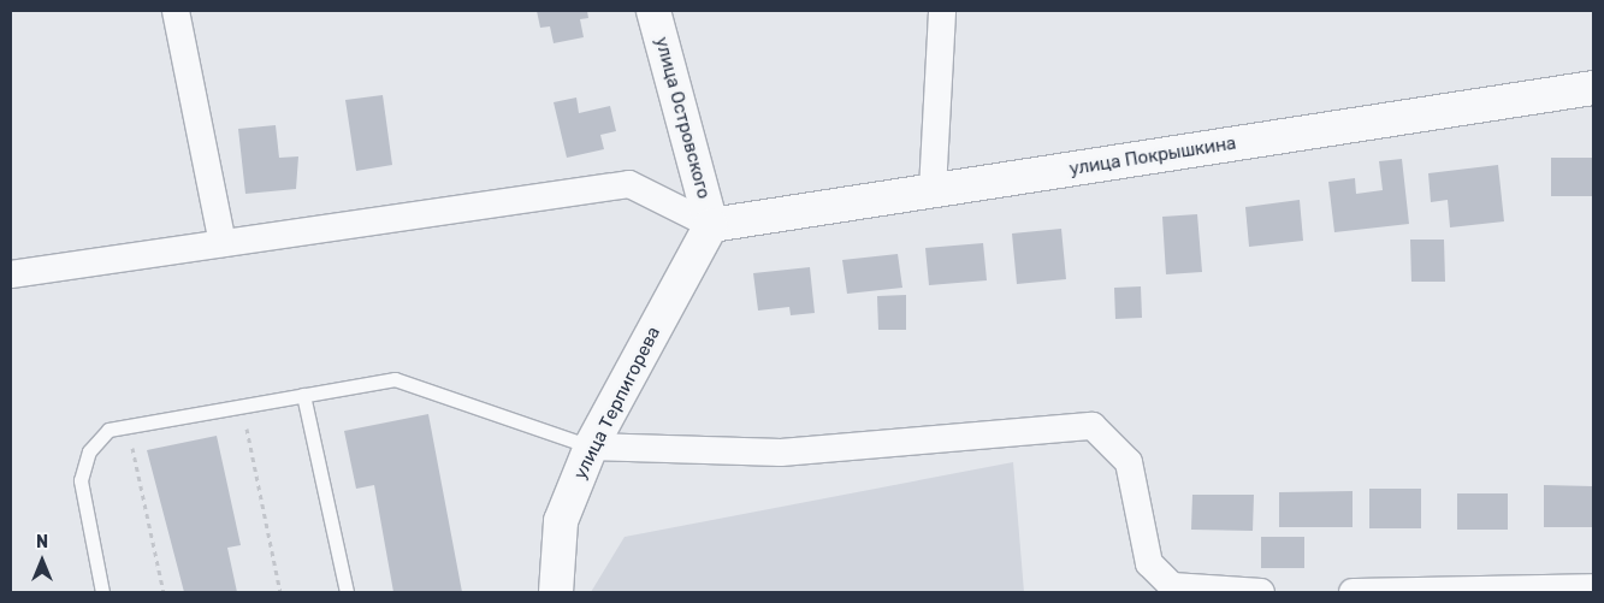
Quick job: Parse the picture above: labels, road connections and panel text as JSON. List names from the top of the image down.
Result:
{
  "streets": {
    "street": ["улица Островского", "улица Покрышкина", "улица Терпигорева"]
  },
  "crossings": [
    ["улица Островского", "улица Покрышкина"],
    ["улица Островского", "улица Терпигорева"],
    ["улица Покрышкина", "улица Терпигорева"]
  ],
  "north": "top"
}
